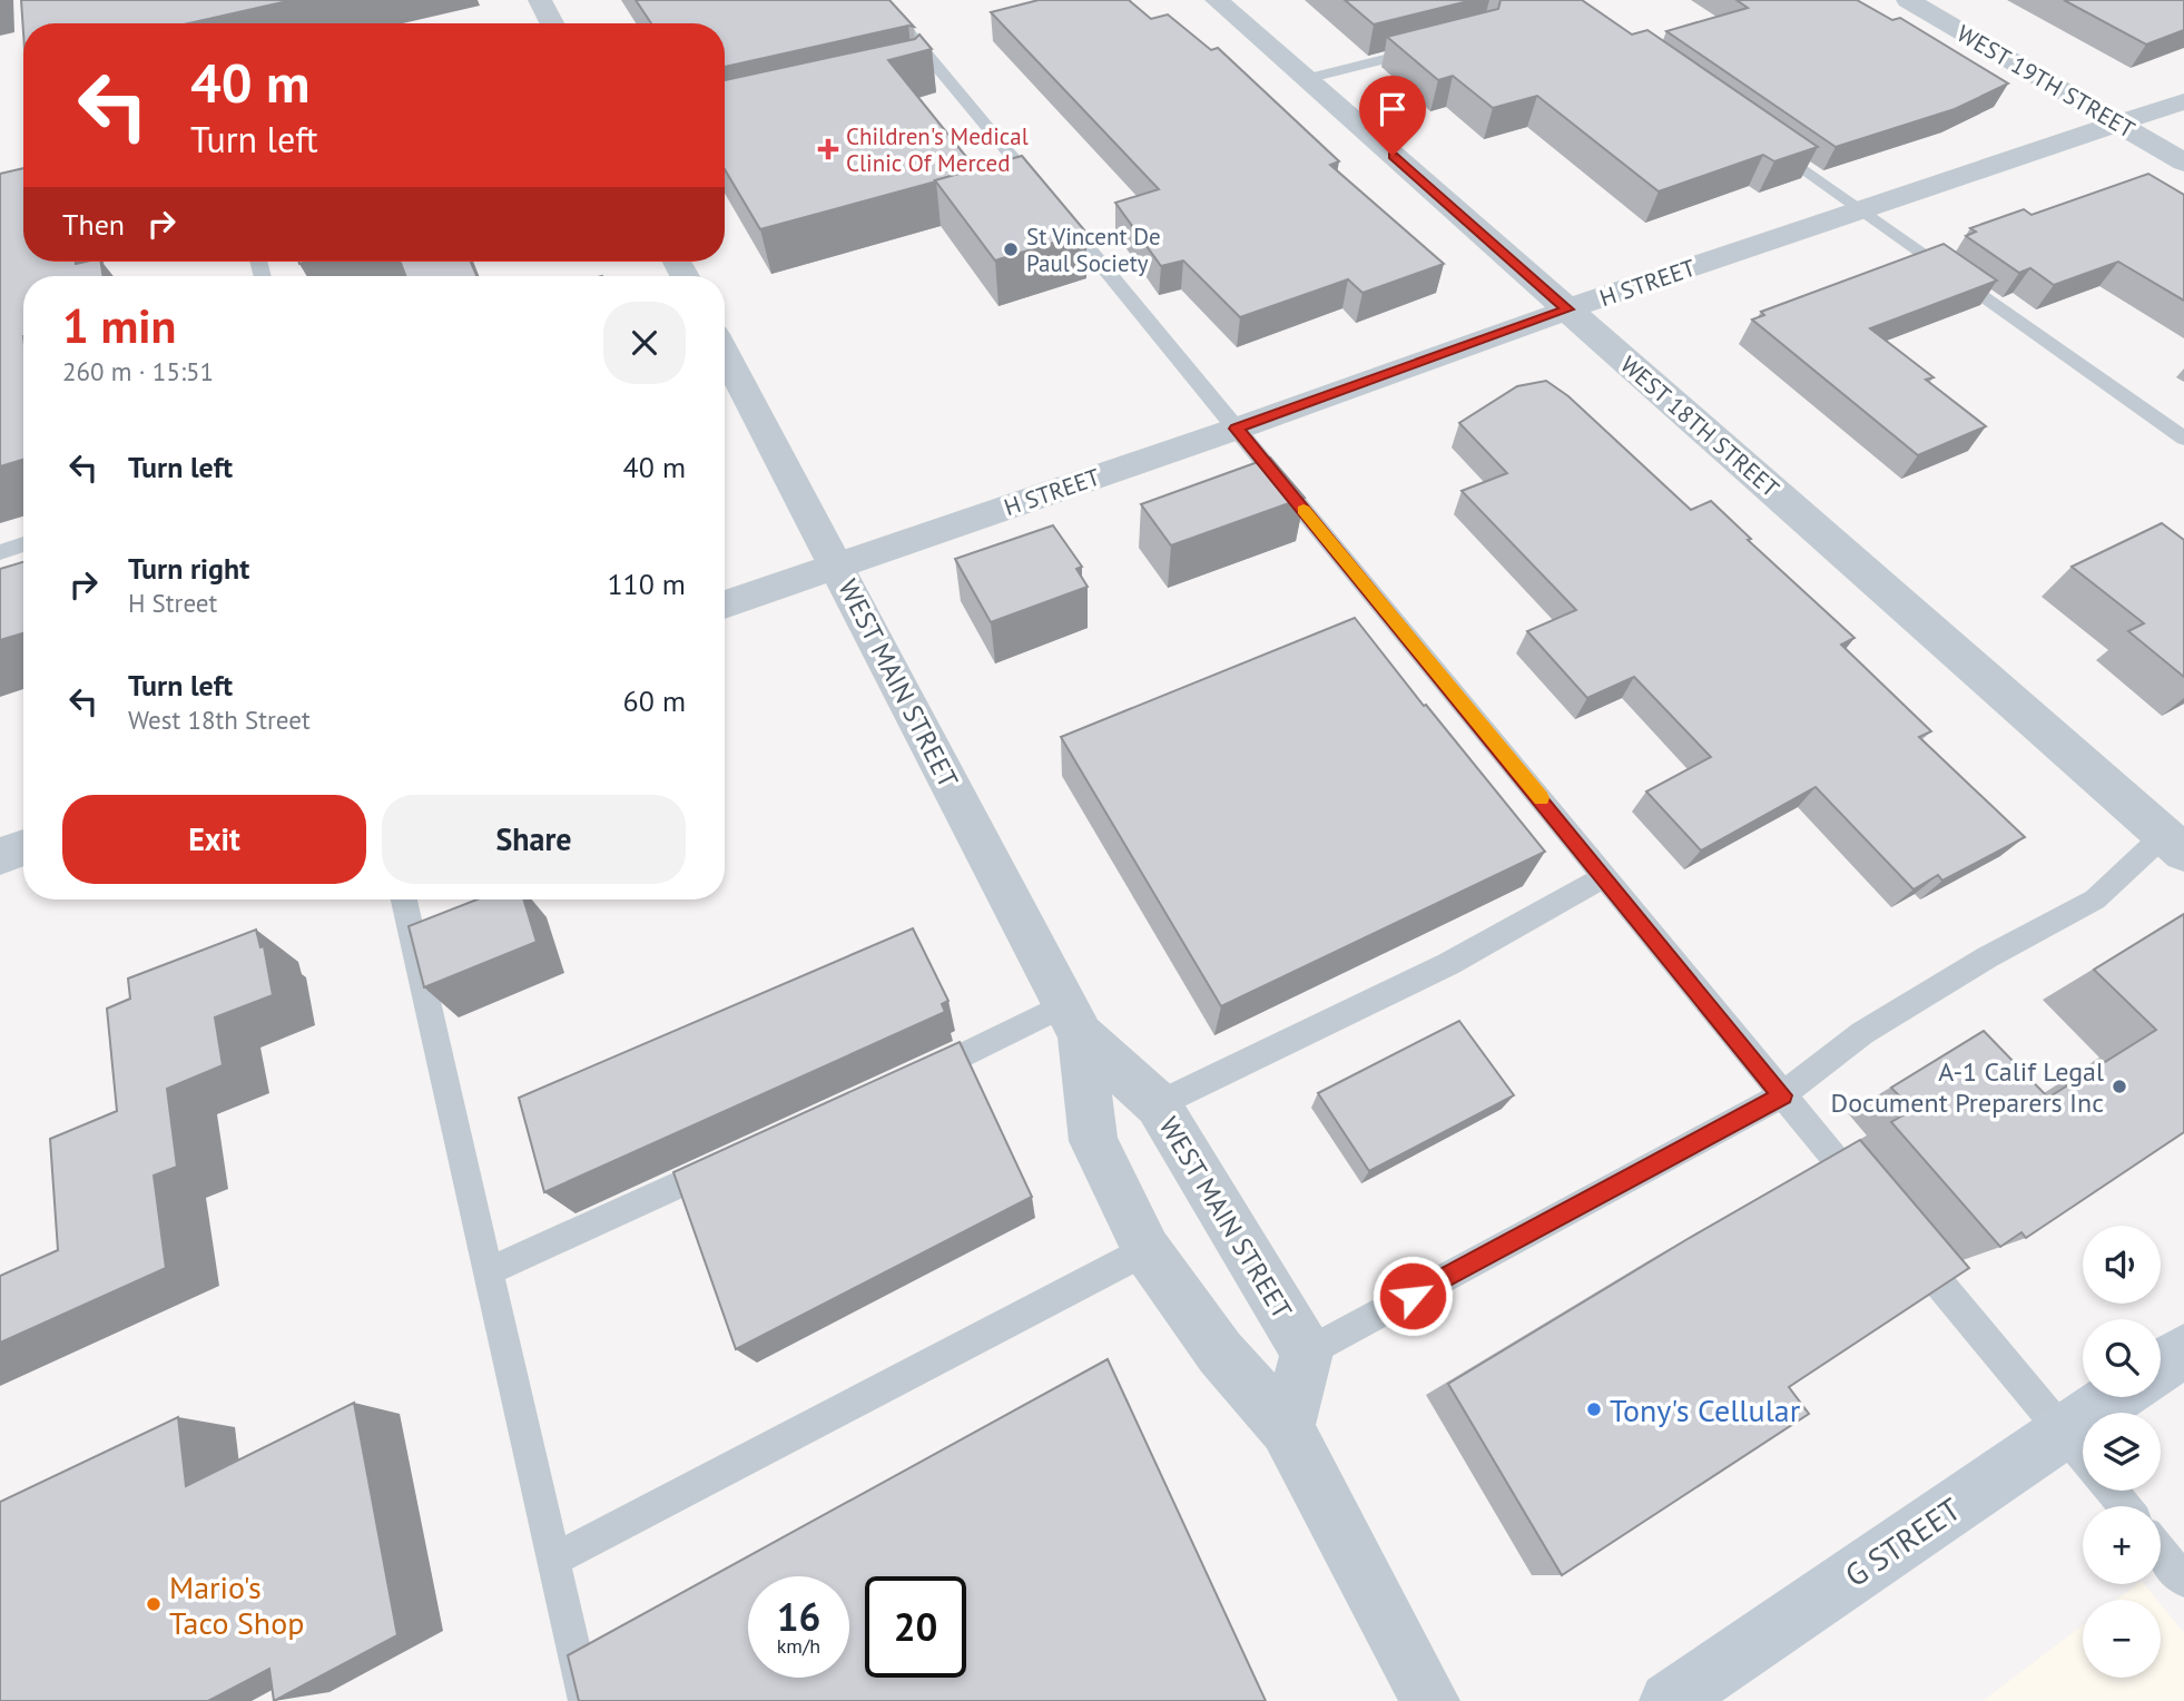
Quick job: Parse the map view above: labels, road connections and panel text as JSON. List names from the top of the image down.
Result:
{
  "streets": {
    "main road": ["G STREET"],
    "street": [
      "WEST 19TH STREET",
      "H STREET",
      "WEST 18TH STREET",
      "WEST MAIN STREET"
    ]
  },
  "crossings": [
    ["WEST 19TH STREET", "H STREET"],
    ["H STREET", "WEST 18TH STREET"],
    ["H STREET", "WEST MAIN STREET"]
  ],
  "places": {
    "health": ["Children's Medical Clinic Of Merced"],
    "other": [
      "St Vincent De Paul Society",
      "A-1 Calif Legal Document Preparers Inc",
      "Tony's Cellular",
      "Mario's Taco Shop"
    ]
  },
  "page": {
    "turn": ["40 m", "Turn left"],
    "then": "Then",
    "heading": ["1 min", "260 m · 15:51"],
    "list": [
      {
        "name": "Turn left",
        "value": "40 m"
      },
      {
        "name": "Turn right",
        "note": "H Street",
        "value": "110 m"
      },
      {
        "name": "Turn left",
        "note": "West 18th Street",
        "value": "60 m"
      }
    ],
    "buttons": ["Exit", "Share"],
    "map_buttons": ["+", "−"],
    "speed": "16 km/h",
    "limit": "20"
  }
}
